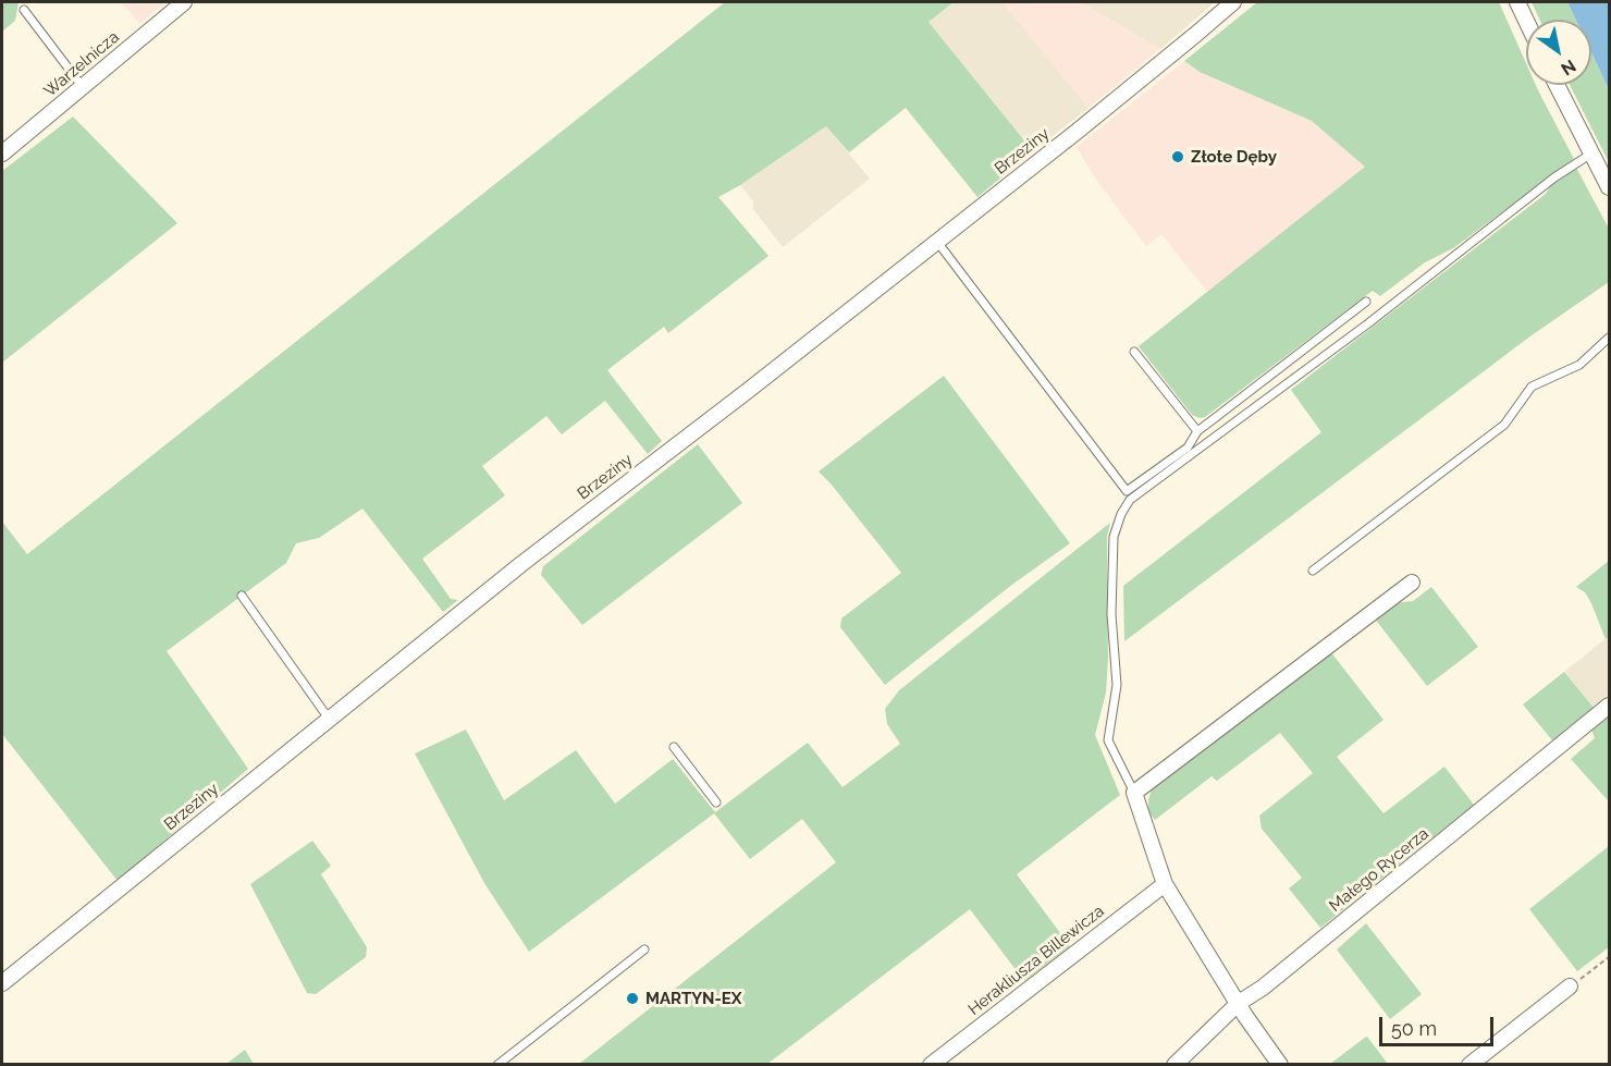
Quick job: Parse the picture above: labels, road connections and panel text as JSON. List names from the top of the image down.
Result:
{
  "streets": {
    "street": [
      "Warzelnicza",
      "Brzeziny",
      "Małego Rycerza",
      "Herakliusza Billewicza"
    ]
  },
  "places": ["Złote Dęby", "MARTYN-EX"],
  "scale_bar": "50 m",
  "north": "bottom right"
}
